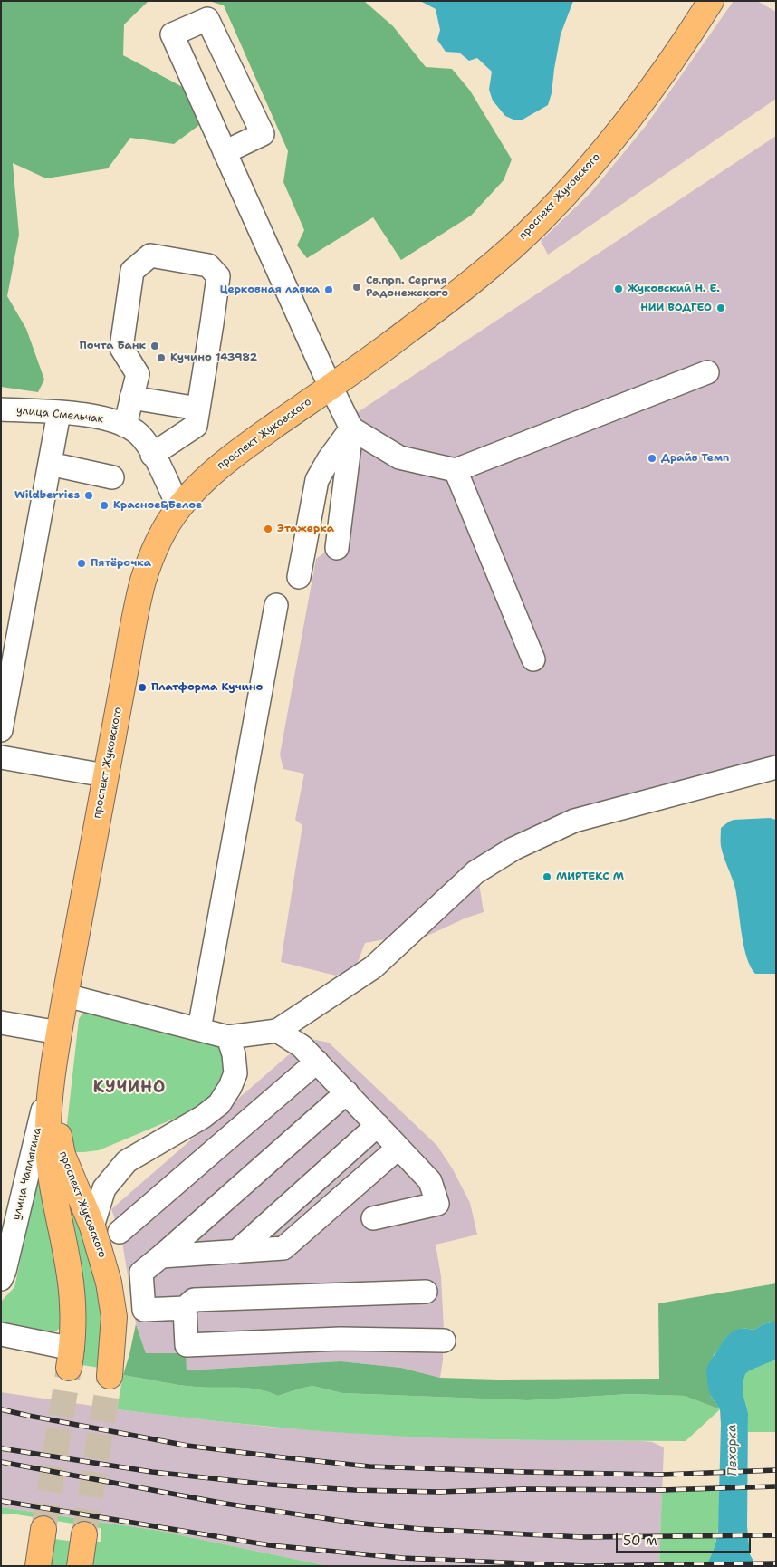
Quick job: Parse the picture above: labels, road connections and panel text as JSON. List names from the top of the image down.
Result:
{
  "streets": {
    "main road": ["проспект Жуковского"],
    "street": ["улица Смельчак", "улица Чаплыгина"]
  },
  "crossings": [
    ["проспект Жуковского", "улица Смельчак"],
    ["проспект Жуковского", "улица Чаплыгина"]
  ],
  "districts": ["КУЧИНО"],
  "water": ["Пехорка"],
  "places": [
    "Св.прп. Сергия Радонежского",
    "Жуковский Н. Е.",
    "Церковная лавка",
    "НИИ ВОДГЕО",
    "Почта Банк",
    "Кучино 143982",
    "Драйв Темп",
    "Wildberries",
    "Красное&Белое",
    "Этажерка",
    "Пятёрочка",
    "Платформа Кучино",
    "МИРТЕКС М"
  ],
  "scale_bar": "50 m"
}
